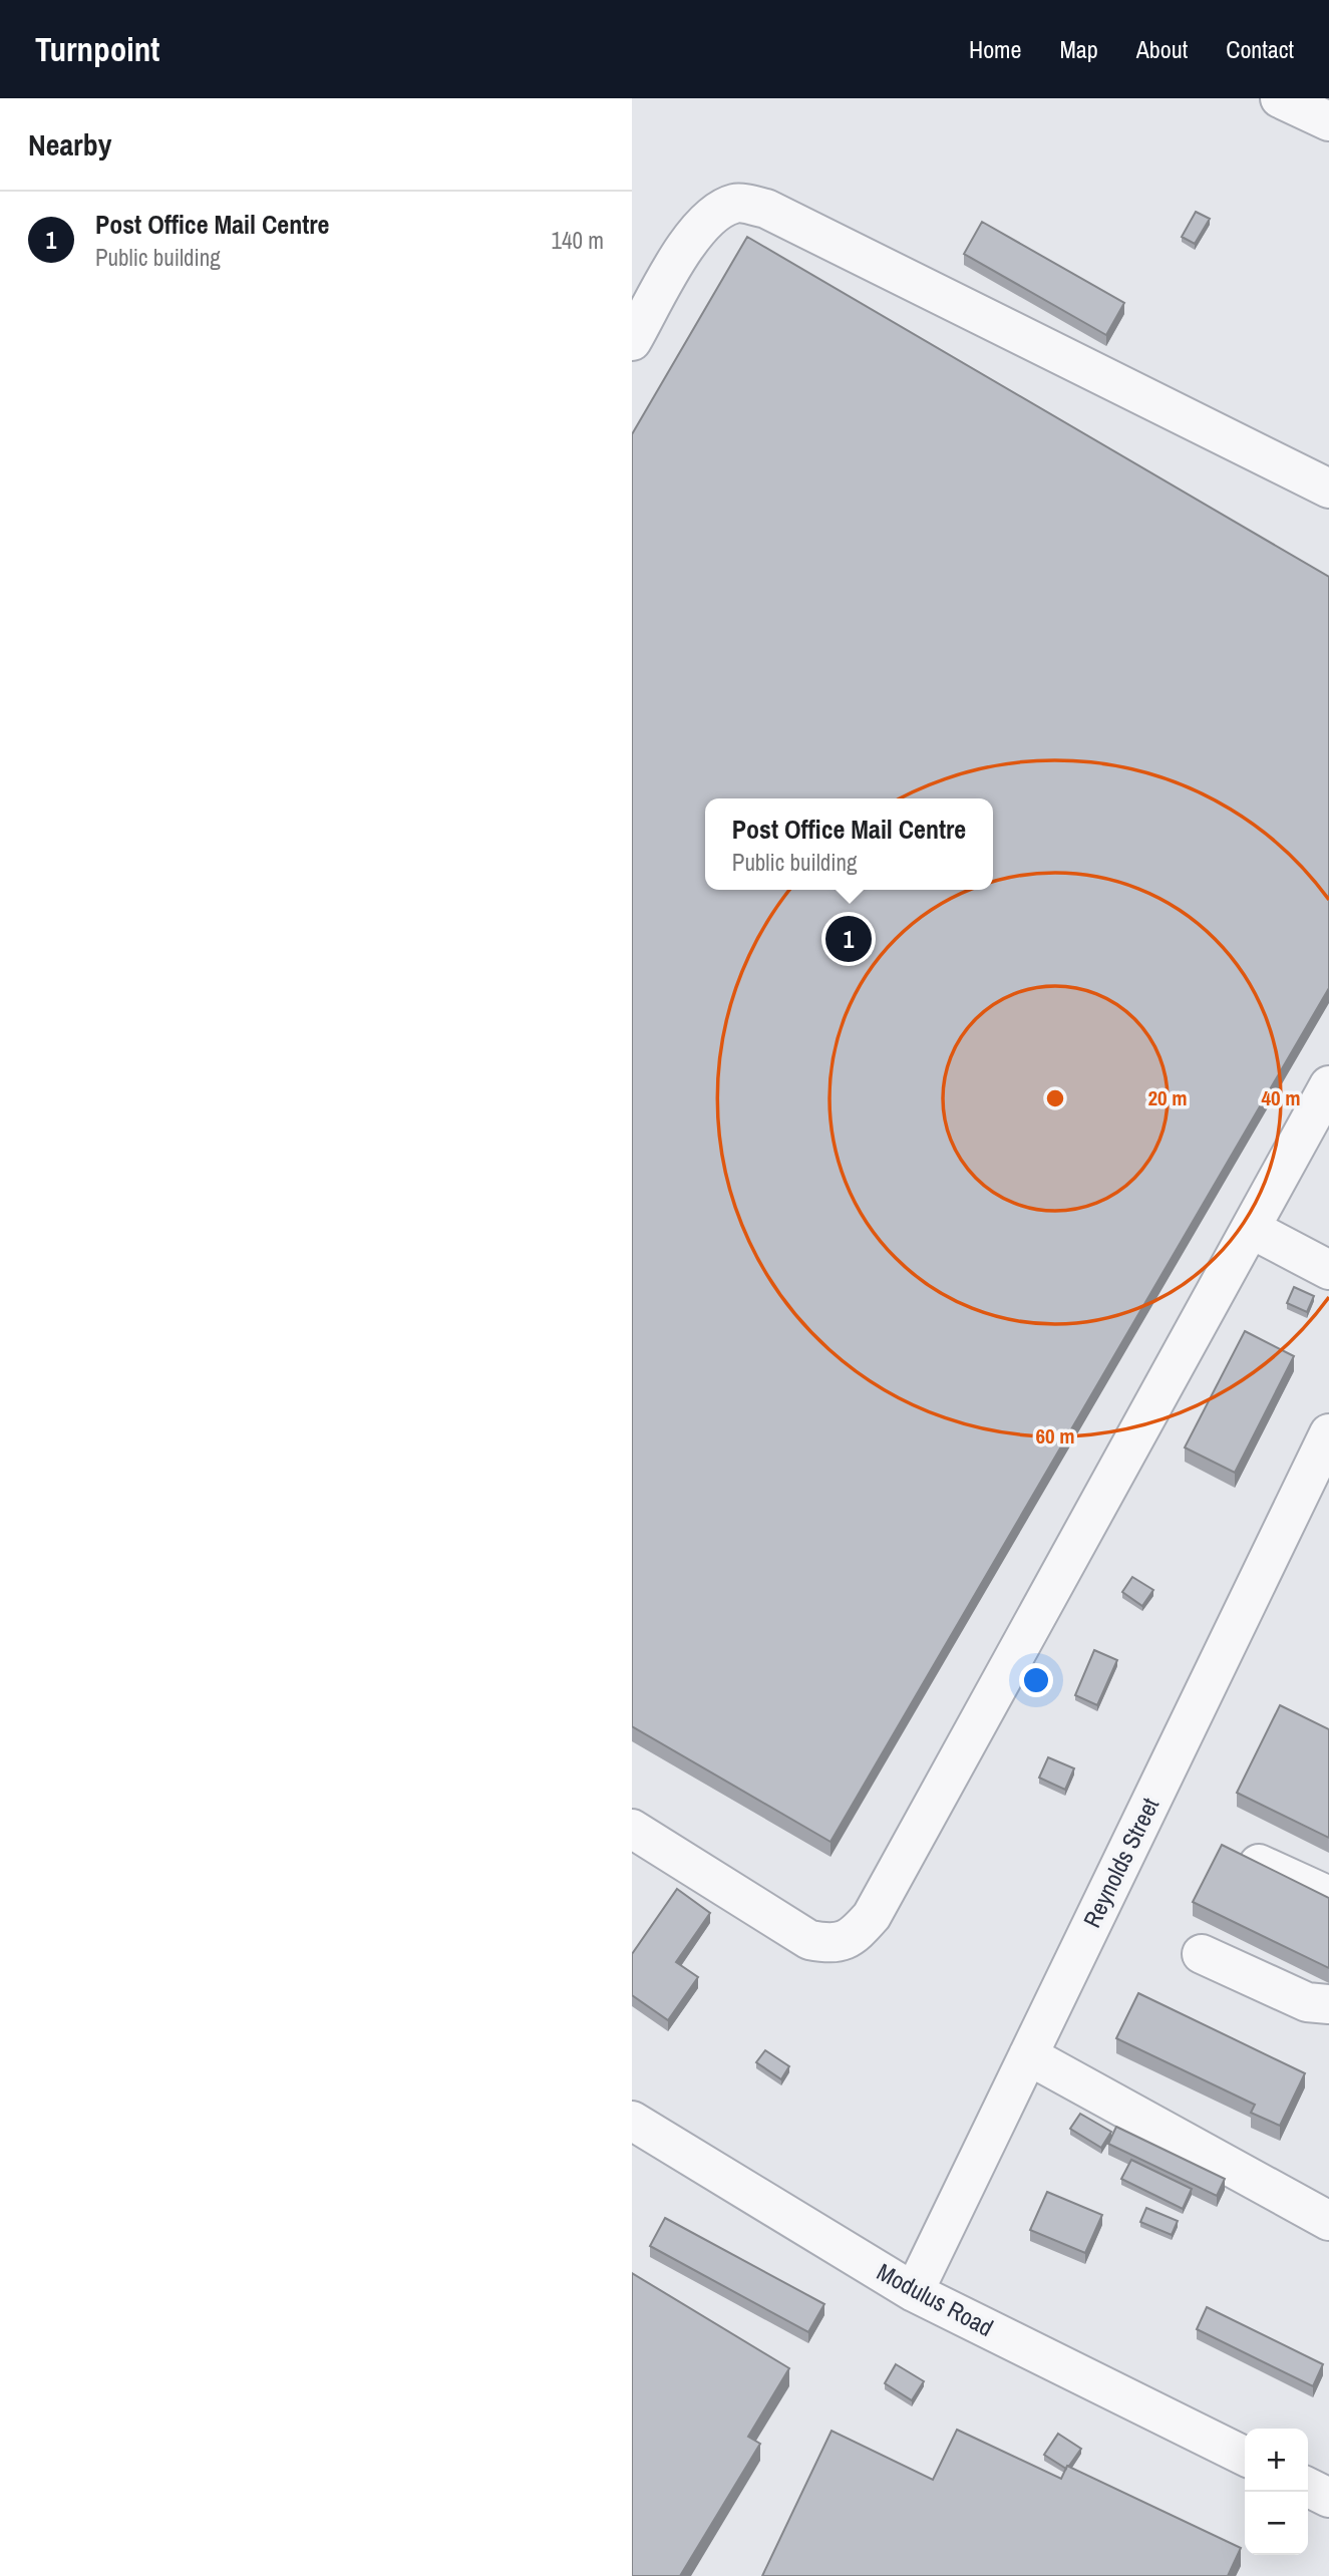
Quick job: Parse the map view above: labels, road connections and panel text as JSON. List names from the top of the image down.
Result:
{
  "streets": {
    "street": ["Reynolds Street", "Modulus Road"]
  },
  "crossings": [
    ["Reynolds Street", "Modulus Road"]
  ],
  "page": {
    "header": "Turnpoint",
    "nav": [
      "Home",
      "Map",
      "About",
      "Contact"
    ],
    "heading": "Nearby",
    "list": [
      {
        "mark": "1",
        "name": "Post Office Mail Centre",
        "note": "Public building",
        "value": "140 m"
      }
    ],
    "popup": ["Post Office Mail Centre", "Public building"],
    "pins": "1",
    "map_buttons": ["+", "−"]
  },
  "rings": ["20 m", "40 m", "60 m"]
}
